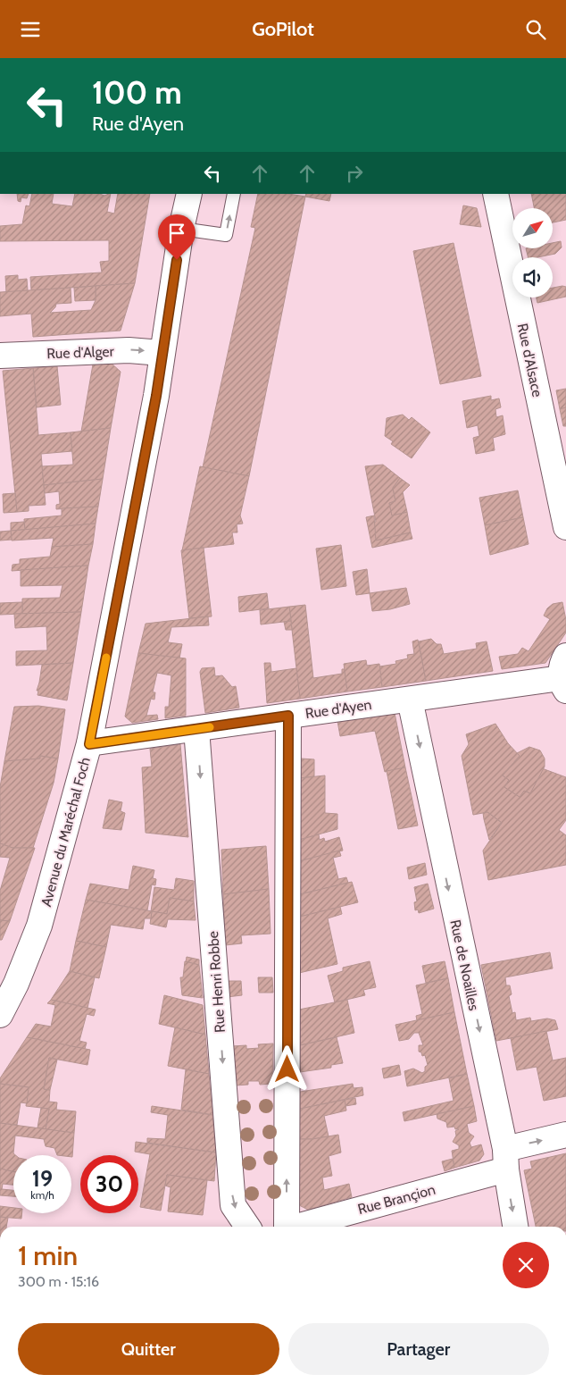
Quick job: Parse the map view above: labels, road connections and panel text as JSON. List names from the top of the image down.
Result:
{
  "streets": {
    "street": [
      "Rue d'Alger",
      "Rue d'Alsace",
      "Rue d'Ayen",
      "Avenue du Maréchal Foch",
      "Rue de Noailles",
      "Rue Henri Robbe",
      "Rue Brançion"
    ]
  },
  "crossings": [
    ["Rue d'Alger", "Avenue du Maréchal Foch"],
    ["Rue d'Ayen", "Avenue du Maréchal Foch"],
    ["Rue d'Ayen", "Rue de Noailles"],
    ["Rue d'Ayen", "Rue Henri Robbe"],
    ["Rue de Noailles", "Rue Brançion"]
  ],
  "one_way": ["Rue d'Alger"],
  "north": "top right",
  "page": {
    "header": "GoPilot",
    "turn": ["100 m", "Rue d'Ayen"],
    "speed": "19 km/h",
    "limit": "30",
    "heading": ["1 min", "300 m · 15:16"],
    "buttons": ["Quitter", "Partager"]
  }
}
